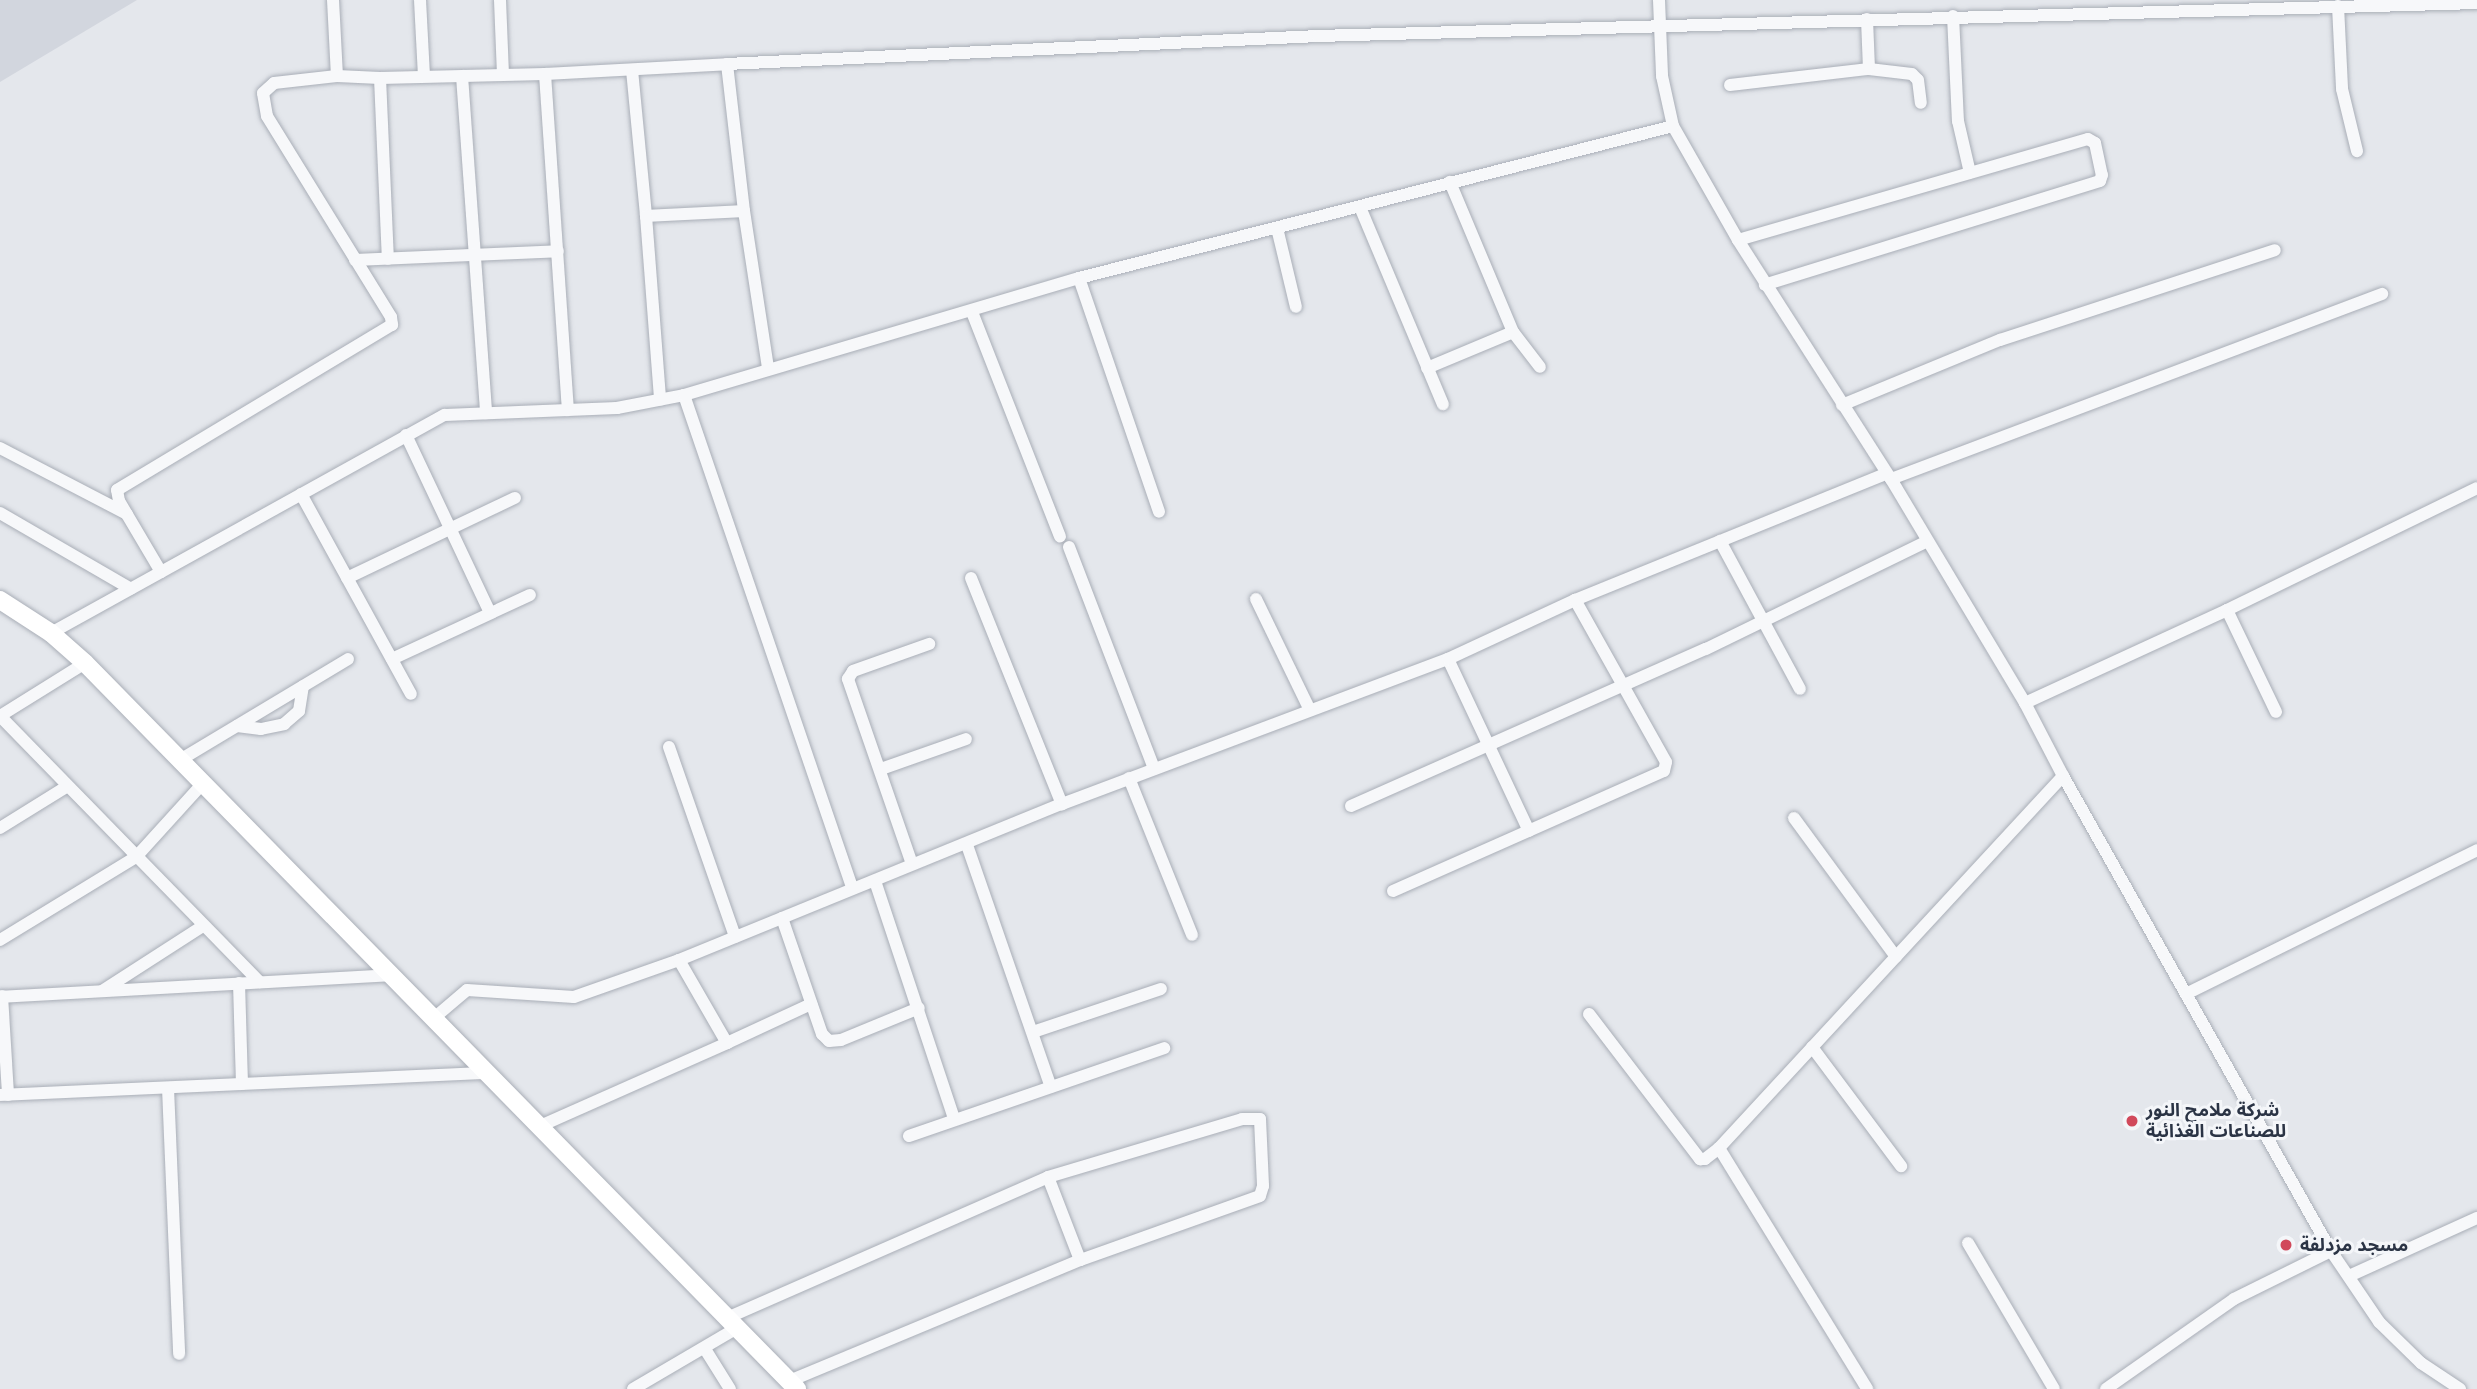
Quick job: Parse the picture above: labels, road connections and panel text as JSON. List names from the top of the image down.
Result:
{
  "places": ["شركة ملامح النور للصناعات الغذائية", "مسجد مزدلفة"]
}
